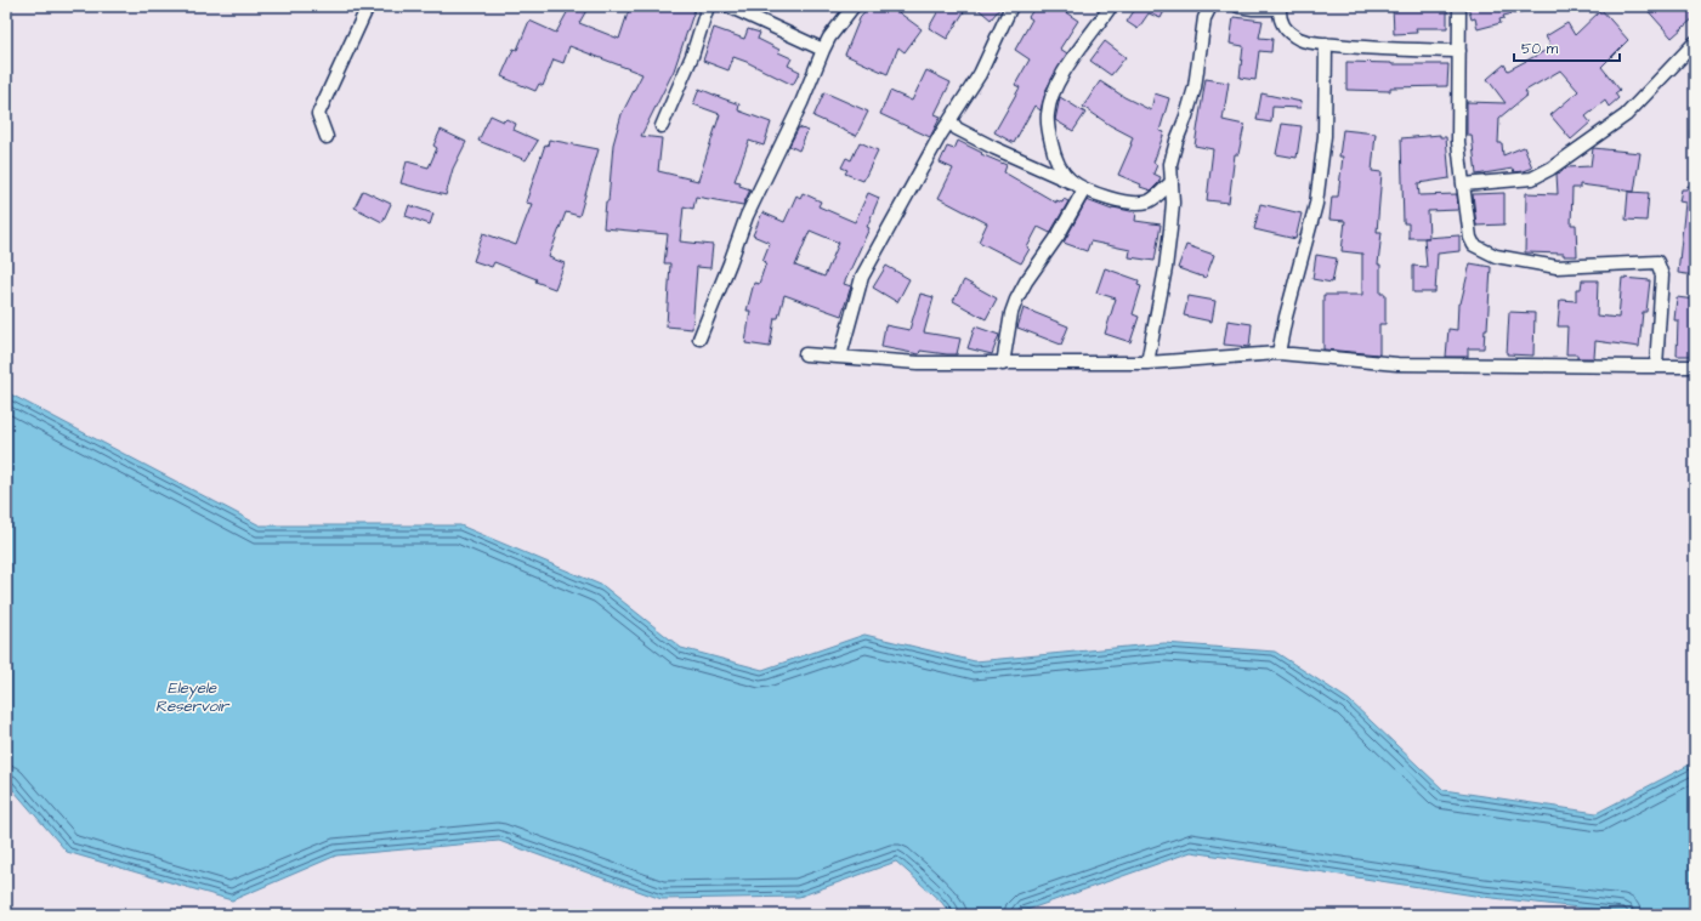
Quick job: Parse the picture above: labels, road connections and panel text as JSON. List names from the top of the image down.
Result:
{
  "water": ["Eleyele Reservoir"],
  "scale_bar": "50 m"
}
